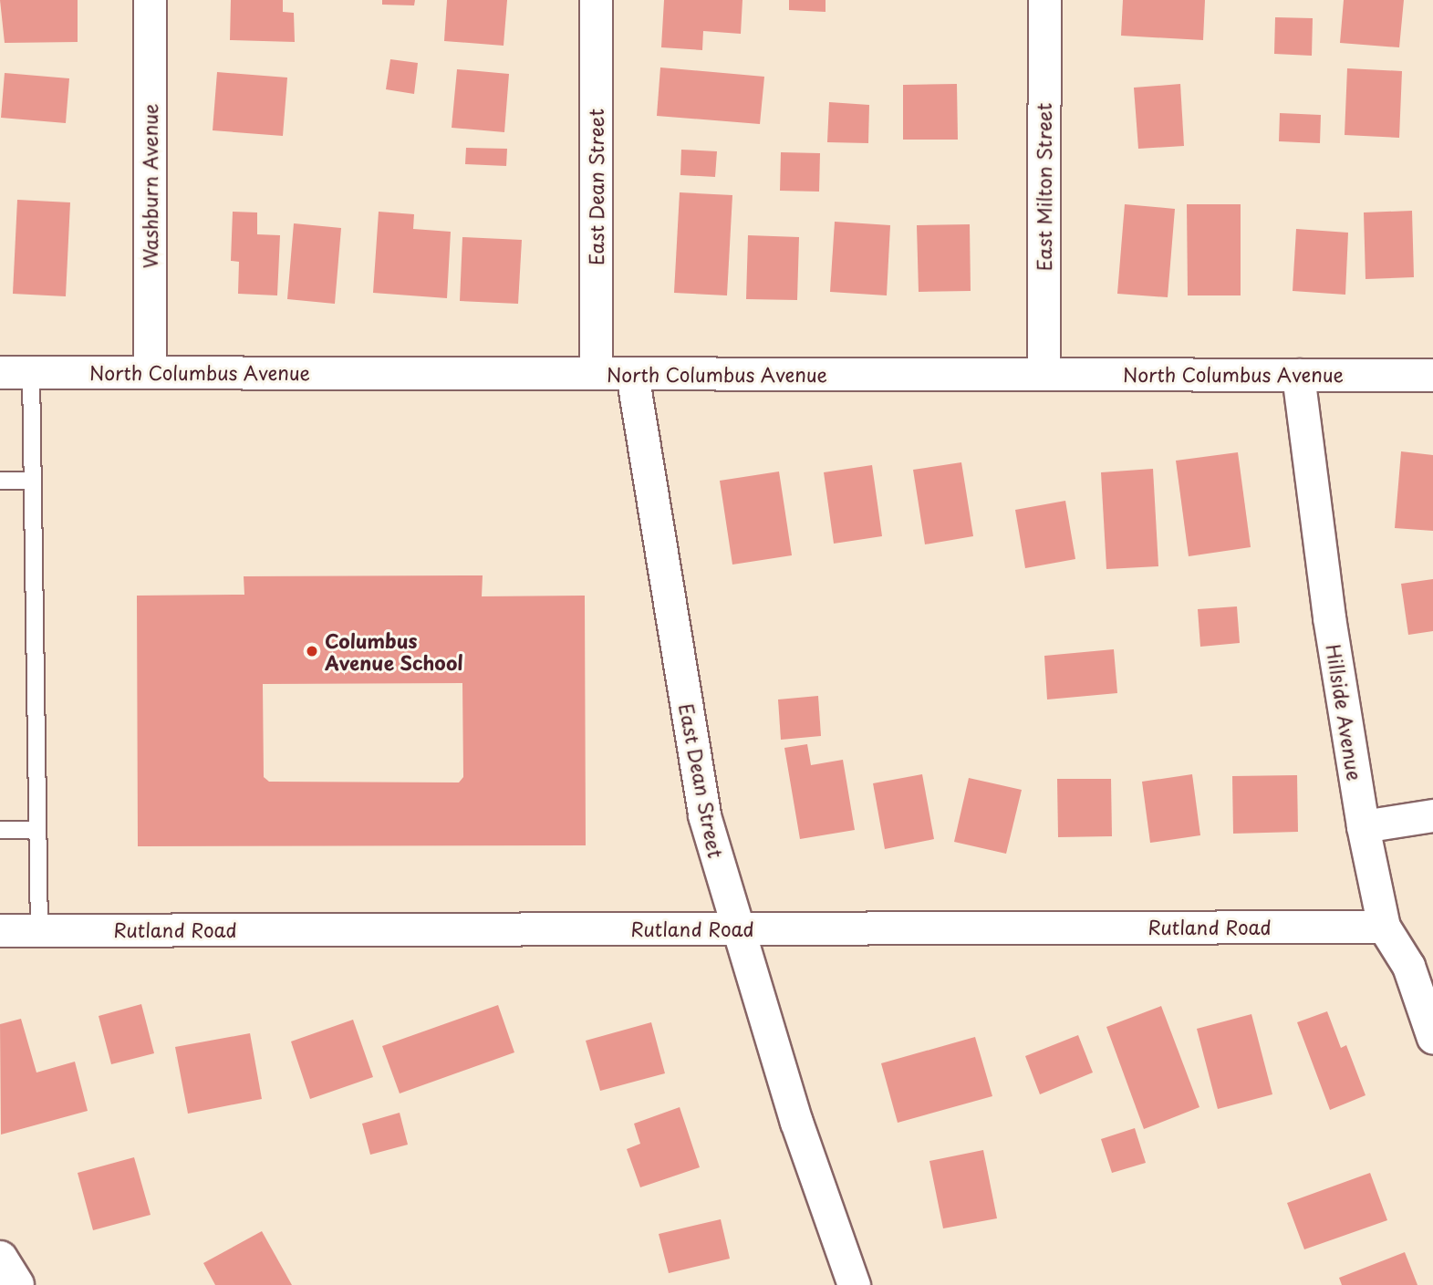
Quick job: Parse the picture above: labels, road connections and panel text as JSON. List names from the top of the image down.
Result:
{
  "streets": {
    "street": [
      "Washburn Avenue",
      "East Dean Street",
      "East Milton Street",
      "North Columbus Avenue",
      "Hillside Avenue",
      "Rutland Road"
    ]
  },
  "crossings": [
    ["Washburn Avenue", "North Columbus Avenue"],
    ["East Dean Street", "North Columbus Avenue"],
    ["East Dean Street", "Rutland Road"],
    ["East Milton Street", "North Columbus Avenue"],
    ["North Columbus Avenue", "Hillside Avenue"],
    ["Hillside Avenue", "Rutland Road"]
  ],
  "places": ["Columbus Avenue School"]
}
